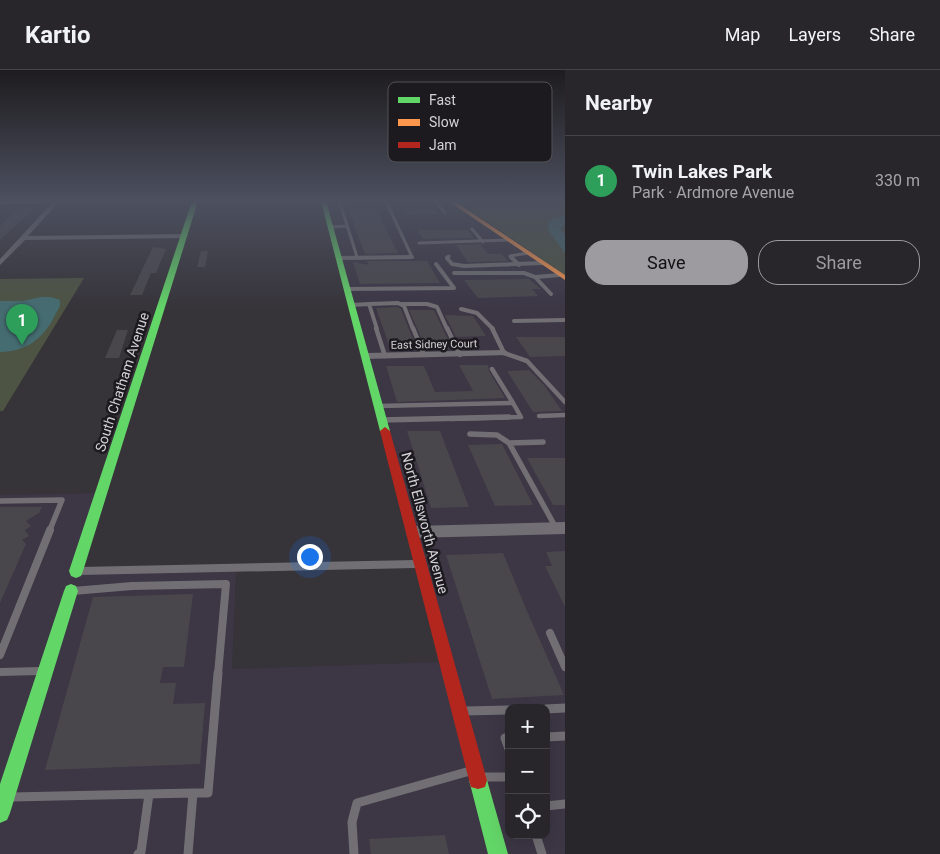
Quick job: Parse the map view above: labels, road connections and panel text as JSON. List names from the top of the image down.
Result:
{
  "streets": {
    "street": ["East Sidney Court", "South Chatham Avenue", "North Ellsworth Avenue"]
  },
  "crossings": [
    ["East Sidney Court", "North Ellsworth Avenue"]
  ],
  "legend": ["Fast", "Slow", "Jam"],
  "page": {
    "header": "Kartio",
    "nav": ["Map", "Layers", "Share"],
    "heading": "Nearby",
    "list": [
      {
        "mark": "1",
        "name": "Twin Lakes Park",
        "note": "Park · Ardmore Avenue",
        "value": "330 m"
      }
    ],
    "buttons": ["Save", "Share"],
    "pins": "1",
    "map_buttons": ["+", "−"]
  }
}
